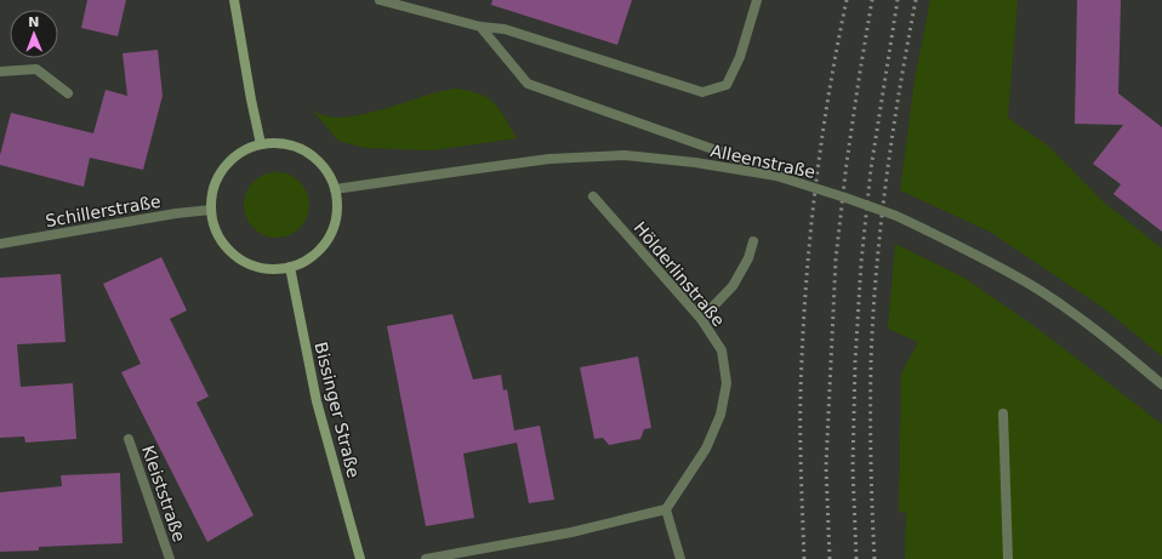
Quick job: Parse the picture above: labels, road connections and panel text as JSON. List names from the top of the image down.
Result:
{
  "streets": {
    "main road": ["Bissinger Straße"],
    "street": [
      "Alleenstraße",
      "Schillerstraße",
      "Hölderlinstraße",
      "Kleiststraße"
    ]
  },
  "crossings": [
    ["Alleenstraße", "Schillerstraße"],
    ["Alleenstraße", "Bissinger Straße"],
    ["Schillerstraße", "Bissinger Straße"]
  ],
  "north": "top"
}
